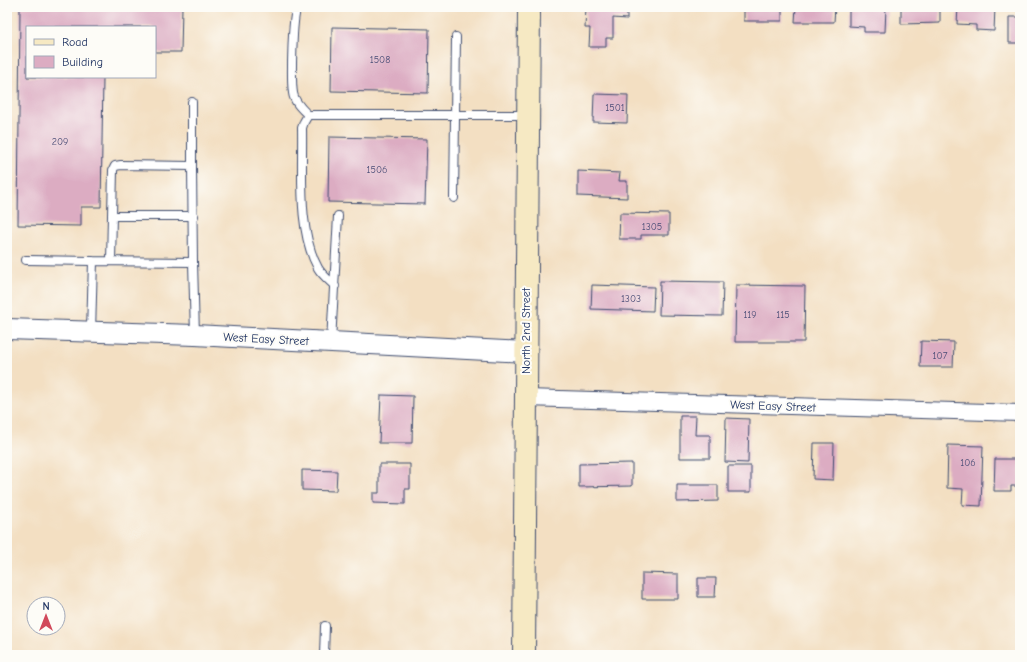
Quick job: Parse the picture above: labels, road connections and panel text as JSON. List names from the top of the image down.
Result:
{
  "streets": {
    "main road": ["North 2nd Street"],
    "street": ["West Easy Street"]
  },
  "crossings": [
    ["North 2nd Street", "West Easy Street"]
  ],
  "house_numbers": [
    "1508",
    "1501",
    "209",
    "1506",
    "1305",
    "1303",
    "119",
    "115",
    "107",
    "106"
  ],
  "legend": ["Road", "Building"],
  "north": "top"
}
